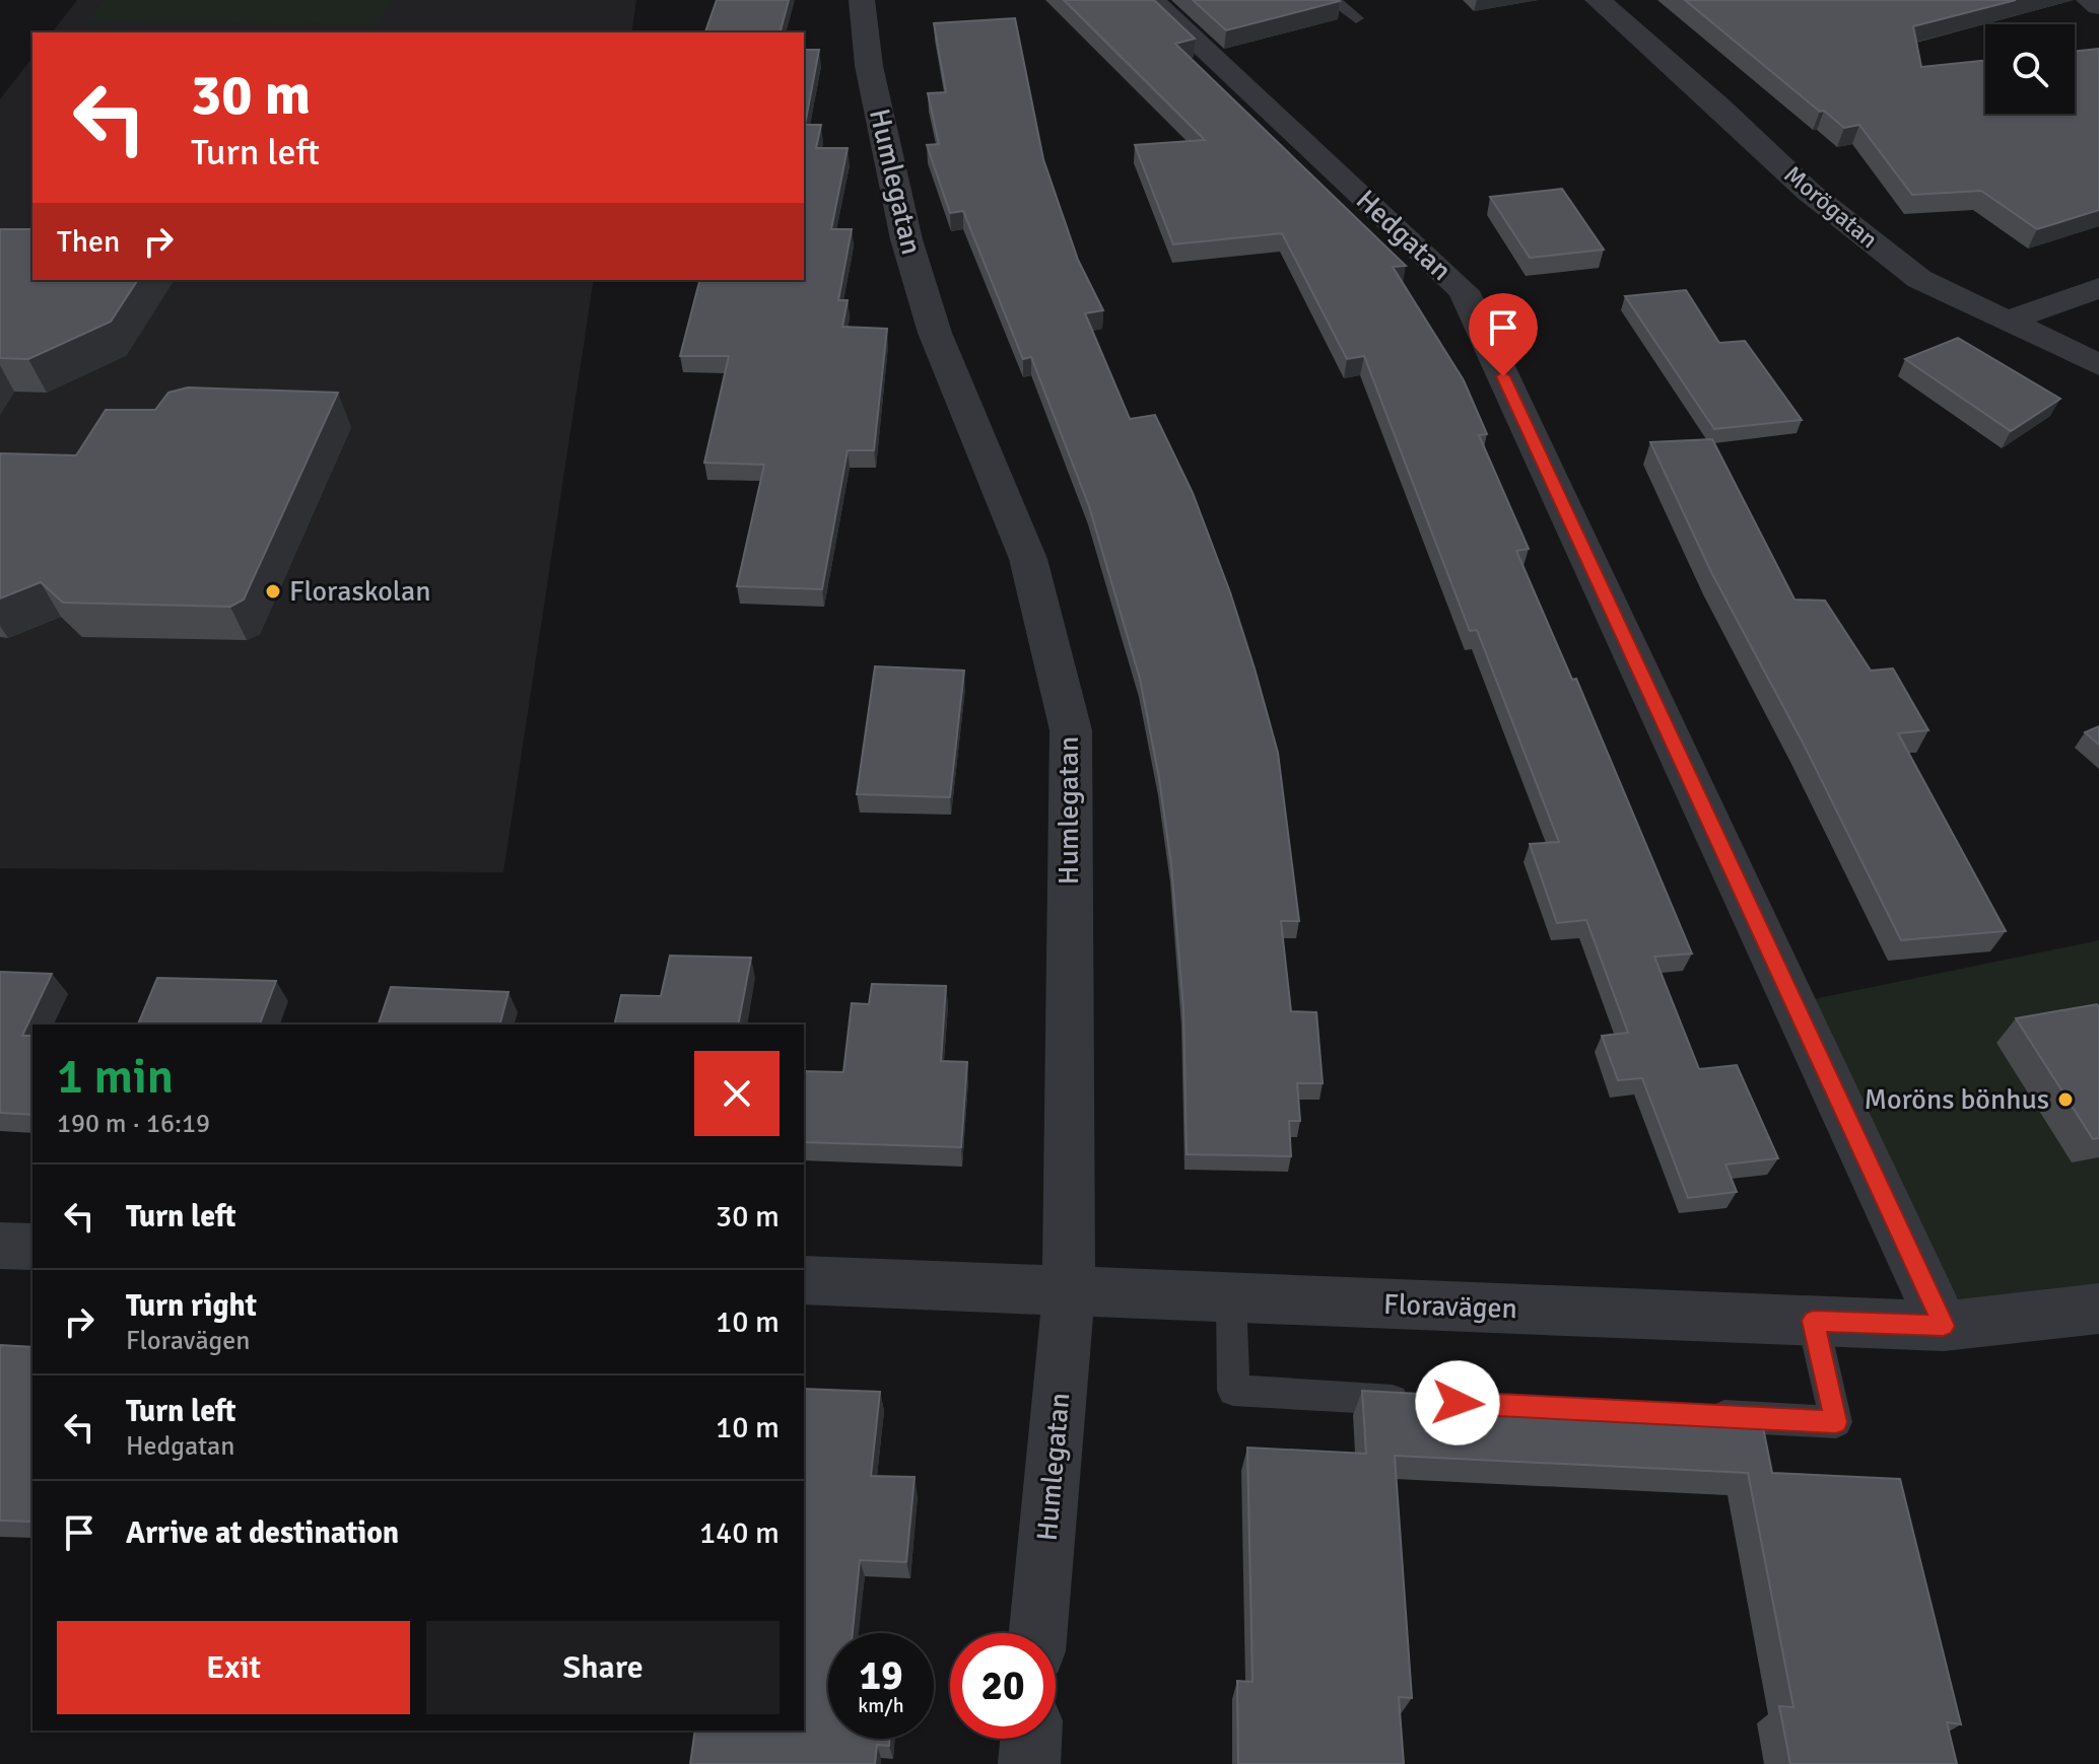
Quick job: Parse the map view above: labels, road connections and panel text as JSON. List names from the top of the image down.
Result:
{
  "streets": {
    "street": [
      "Humlegatan",
      "Morögatan",
      "Hedgatan",
      "Floravägen"
    ]
  },
  "crossings": [
    ["Humlegatan", "Floravägen"],
    ["Hedgatan", "Floravägen"]
  ],
  "places": ["Floraskolan", "Moröns bönhus"],
  "page": {
    "turn": ["30 m", "Turn left"],
    "then": "Then",
    "heading": ["1 min", "190 m · 16:19"],
    "list": [
      {
        "name": "Turn left",
        "value": "30 m"
      },
      {
        "name": "Turn right",
        "note": "Floravägen",
        "value": "10 m"
      },
      {
        "name": "Turn left",
        "note": "Hedgatan",
        "value": "10 m"
      },
      {
        "name": "Arrive at destination",
        "value": "140 m"
      }
    ],
    "buttons": ["Exit", "Share"],
    "speed": "19 km/h",
    "limit": "20"
  }
}
